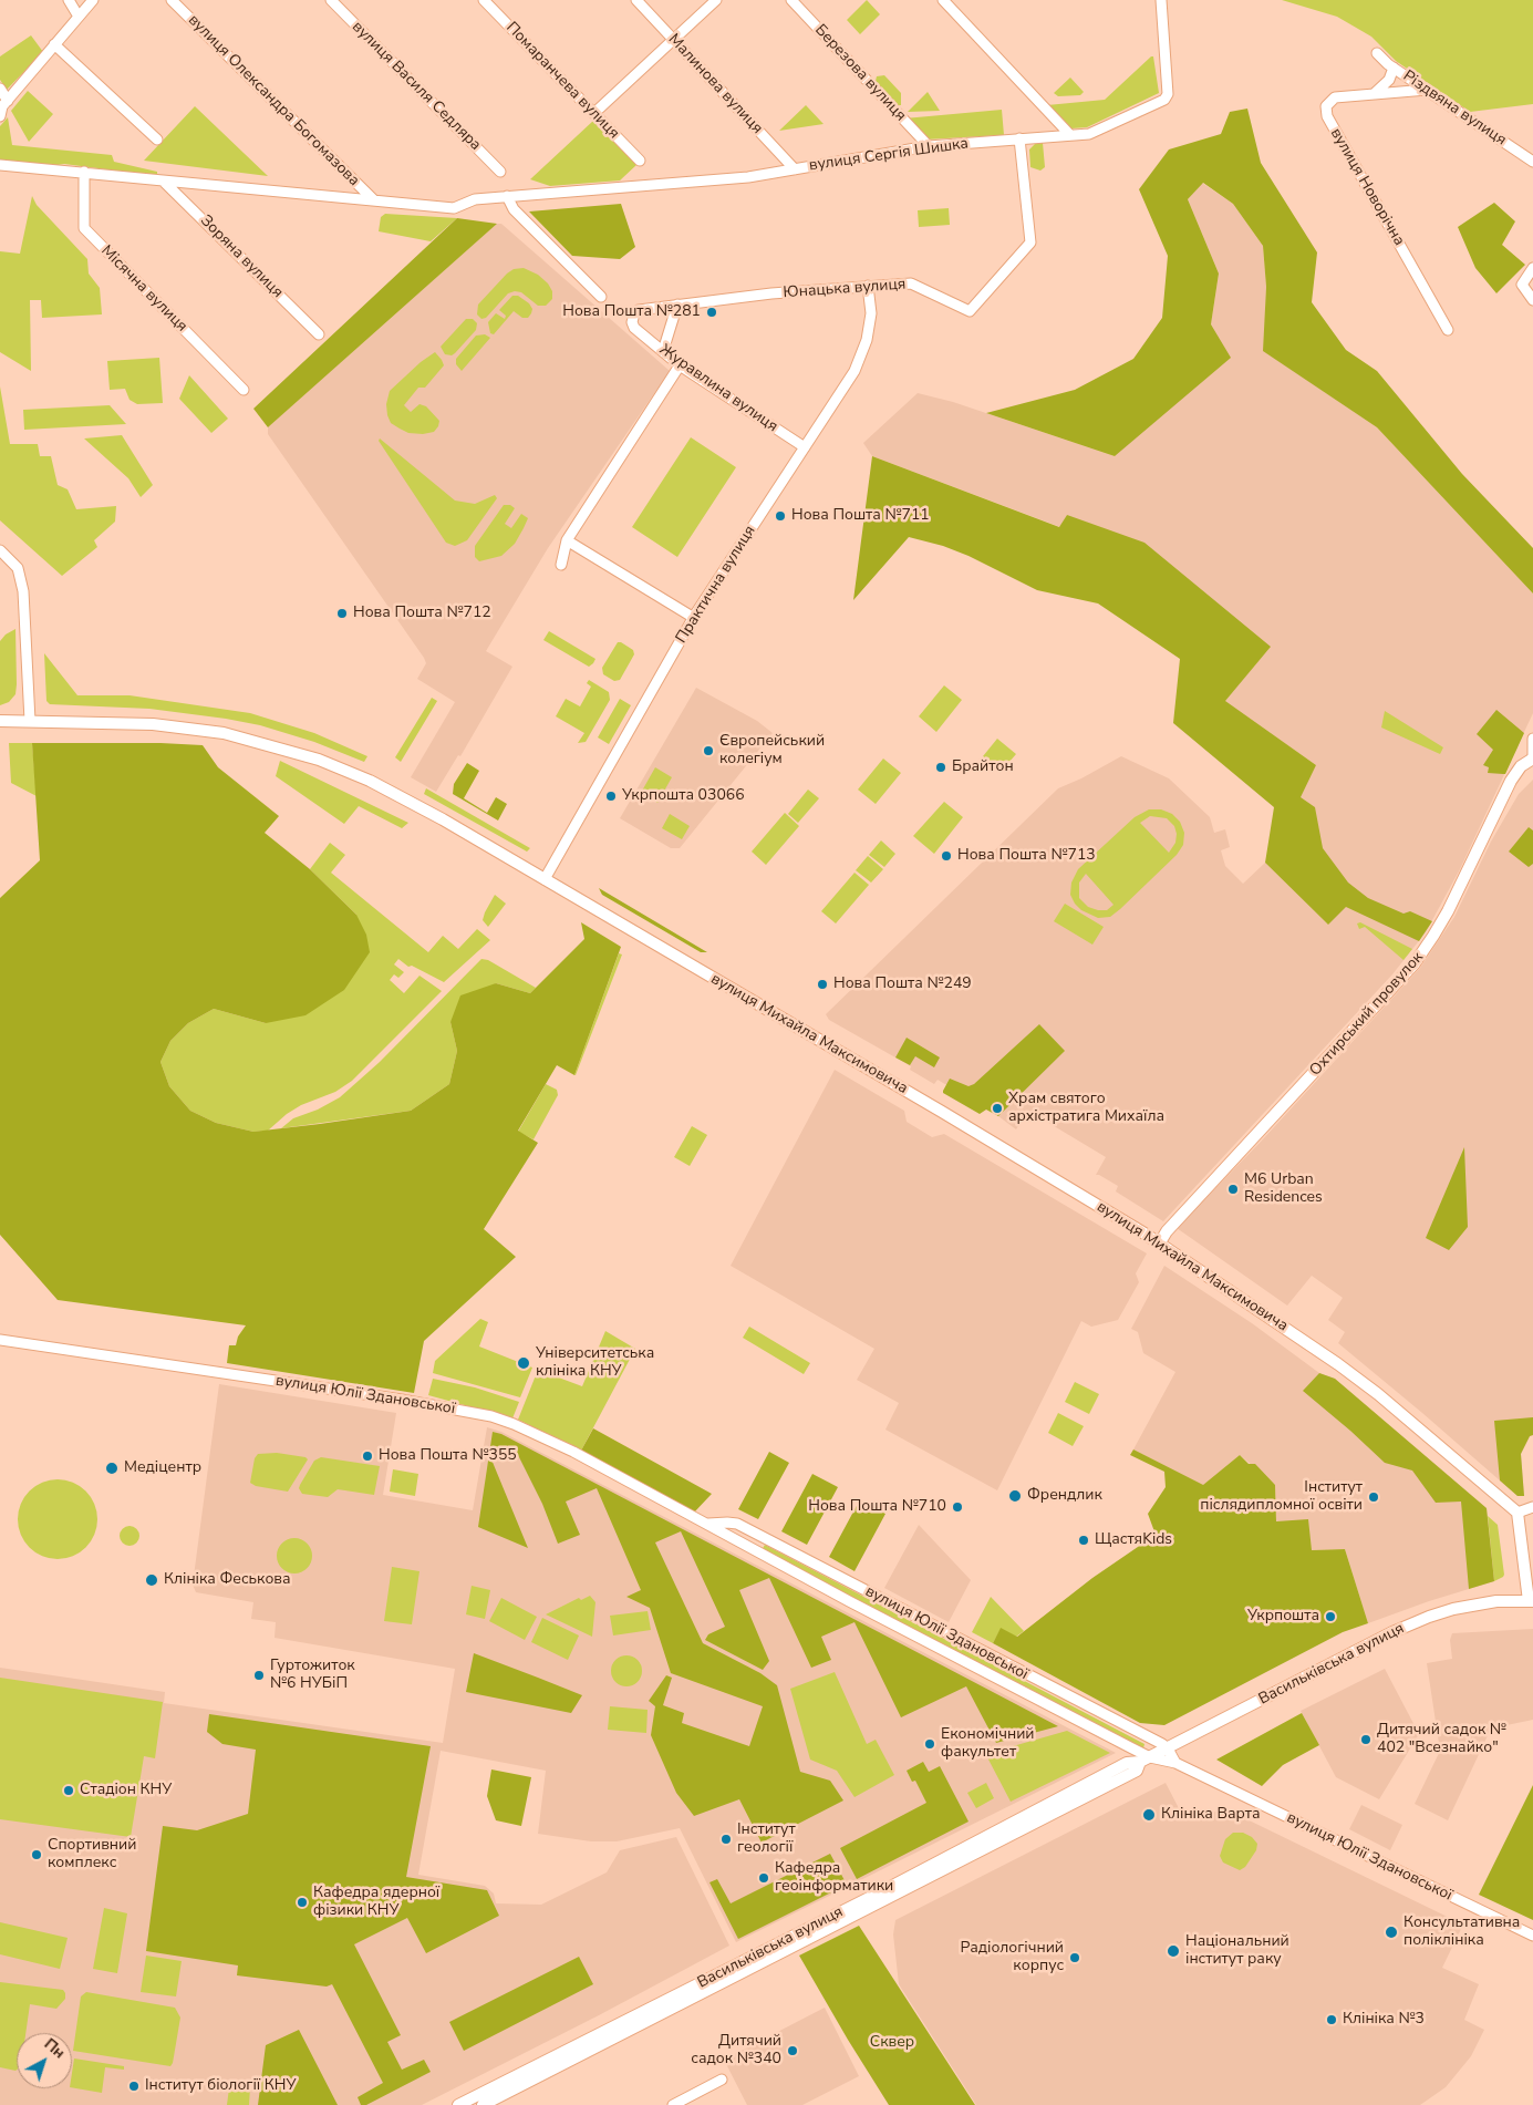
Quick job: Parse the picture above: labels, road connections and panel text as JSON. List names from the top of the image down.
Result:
{
  "streets": {
    "main road": ["Охтирський провулок", "вулиця Михайла Максимовича", "Васильківська вулиця"],
    "street": [
      "Березова вулиця",
      "Помаранчева вулиця",
      "Малинова вулиця",
      "вулиця Василя Седляра",
      "вулиця Олександра Богомазова",
      "Різдвяна вулиця",
      "вулиця Сергія Шишка",
      "вулиця Новорічна",
      "Зоряна вулиця",
      "Місячна вулиця",
      "Юнацька вулиця",
      "Журавлина вулиця",
      "Практична вулиця",
      "вулиця Юлії Здановської"
    ]
  },
  "crossings": [
    ["Березова вулиця", "вулиця Сергія Шишка"],
    ["Малинова вулиця", "вулиця Сергія Шишка"],
    ["вулиця Олександра Богомазова", "вулиця Сергія Шишка"],
    ["Різдвяна вулиця", "вулиця Новорічна"],
    ["вулиця Сергія Шишка", "Зоряна вулиця"],
    ["вулиця Сергія Шишка", "Місячна вулиця"],
    ["вулиця Сергія Шишка", "Юнацька вулиця"],
    ["Юнацька вулиця", "Журавлина вулиця"],
    ["Юнацька вулиця", "Практична вулиця"],
    ["Журавлина вулиця", "Практична вулиця"],
    ["Практична вулиця", "вулиця Михайла Максимовича"],
    ["Охтирський провулок", "вулиця Михайла Максимовича"],
    ["вулиця Юлії Здановської", "Васильківська вулиця"]
  ],
  "parks": ["Сквер"],
  "places": [
    "Нова Пошта №281",
    "Нова Пошта №711",
    "Нова Пошта №712",
    "Європейський колегіум",
    "Брайтон",
    "Укрпошта 03066",
    "Нова Пошта №713",
    "Нова Пошта №249",
    "Храм святого архістратига Михаїла",
    "M6 Urban Residences",
    "Університетська клініка КНУ",
    "Нова Пошта №355",
    "Медіцентр",
    "Френдлик",
    "Інститут післядипломної освіти",
    "Нова Пошта №710",
    "ЩастяKids",
    "Клініка Феськова",
    "Укрпошта",
    "Гуртожиток №6 НУБіП",
    "Дитячий садок № 402 \"Всезнайко\"",
    "Економічний факультет",
    "Стадіон КНУ",
    "Клініка Варта",
    "Інститут геології",
    "Спортивний комплекс",
    "Кафедра геоінформатики",
    "Кафедра ядерної фізики КНУ",
    "Консультативна поліклініка",
    "Національний інститут раку",
    "Радіологічний корпус",
    "Клініка №3",
    "Дитячий садок №340",
    "Інститут біології КНУ"
  ],
  "north": "top right"
}
